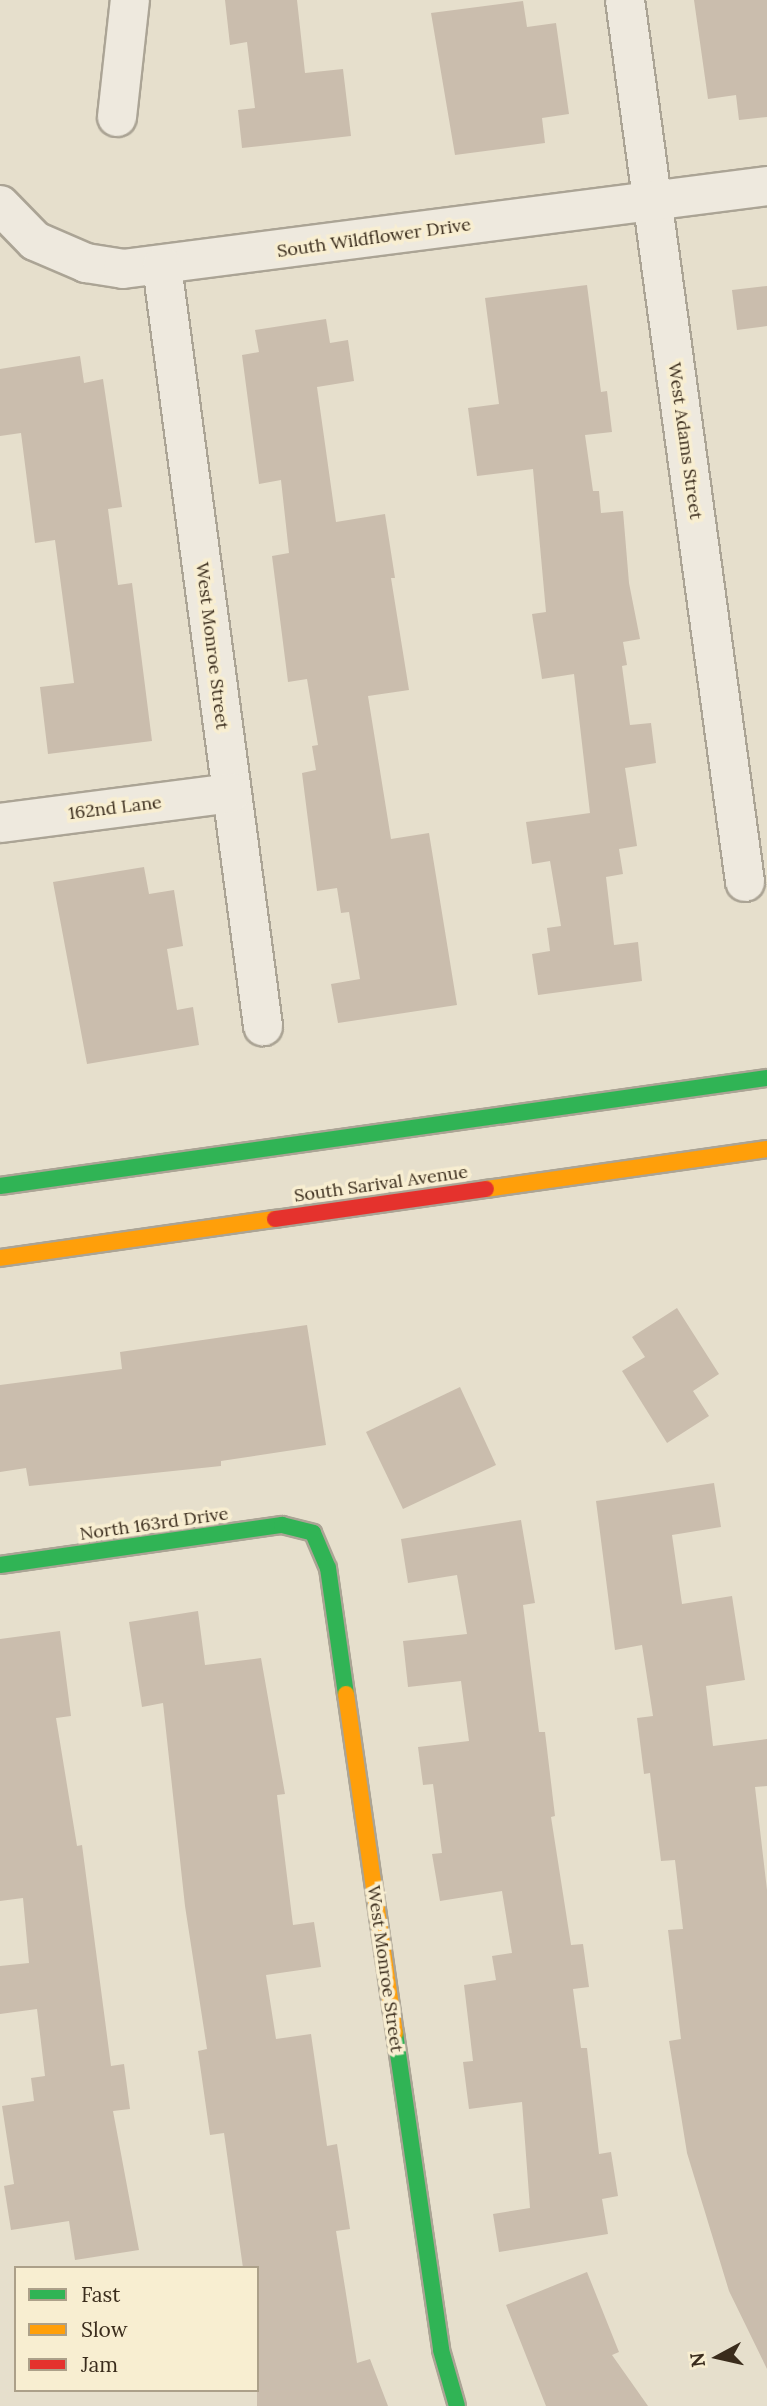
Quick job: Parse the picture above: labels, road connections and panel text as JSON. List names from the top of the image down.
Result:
{
  "streets": {
    "main road": ["West Monroe Street", "South Sarival Avenue", "North 163rd Drive"],
    "street": ["South Wildflower Drive", "West Adams Street", "162nd Lane"]
  },
  "crossings": [
    ["South Wildflower Drive", "West Adams Street"],
    ["South Wildflower Drive", "West Monroe Street"],
    ["West Monroe Street", "162nd Lane"],
    ["West Monroe Street", "North 163rd Drive"]
  ],
  "legend": ["Fast", "Slow", "Jam"],
  "north": "left"
}
